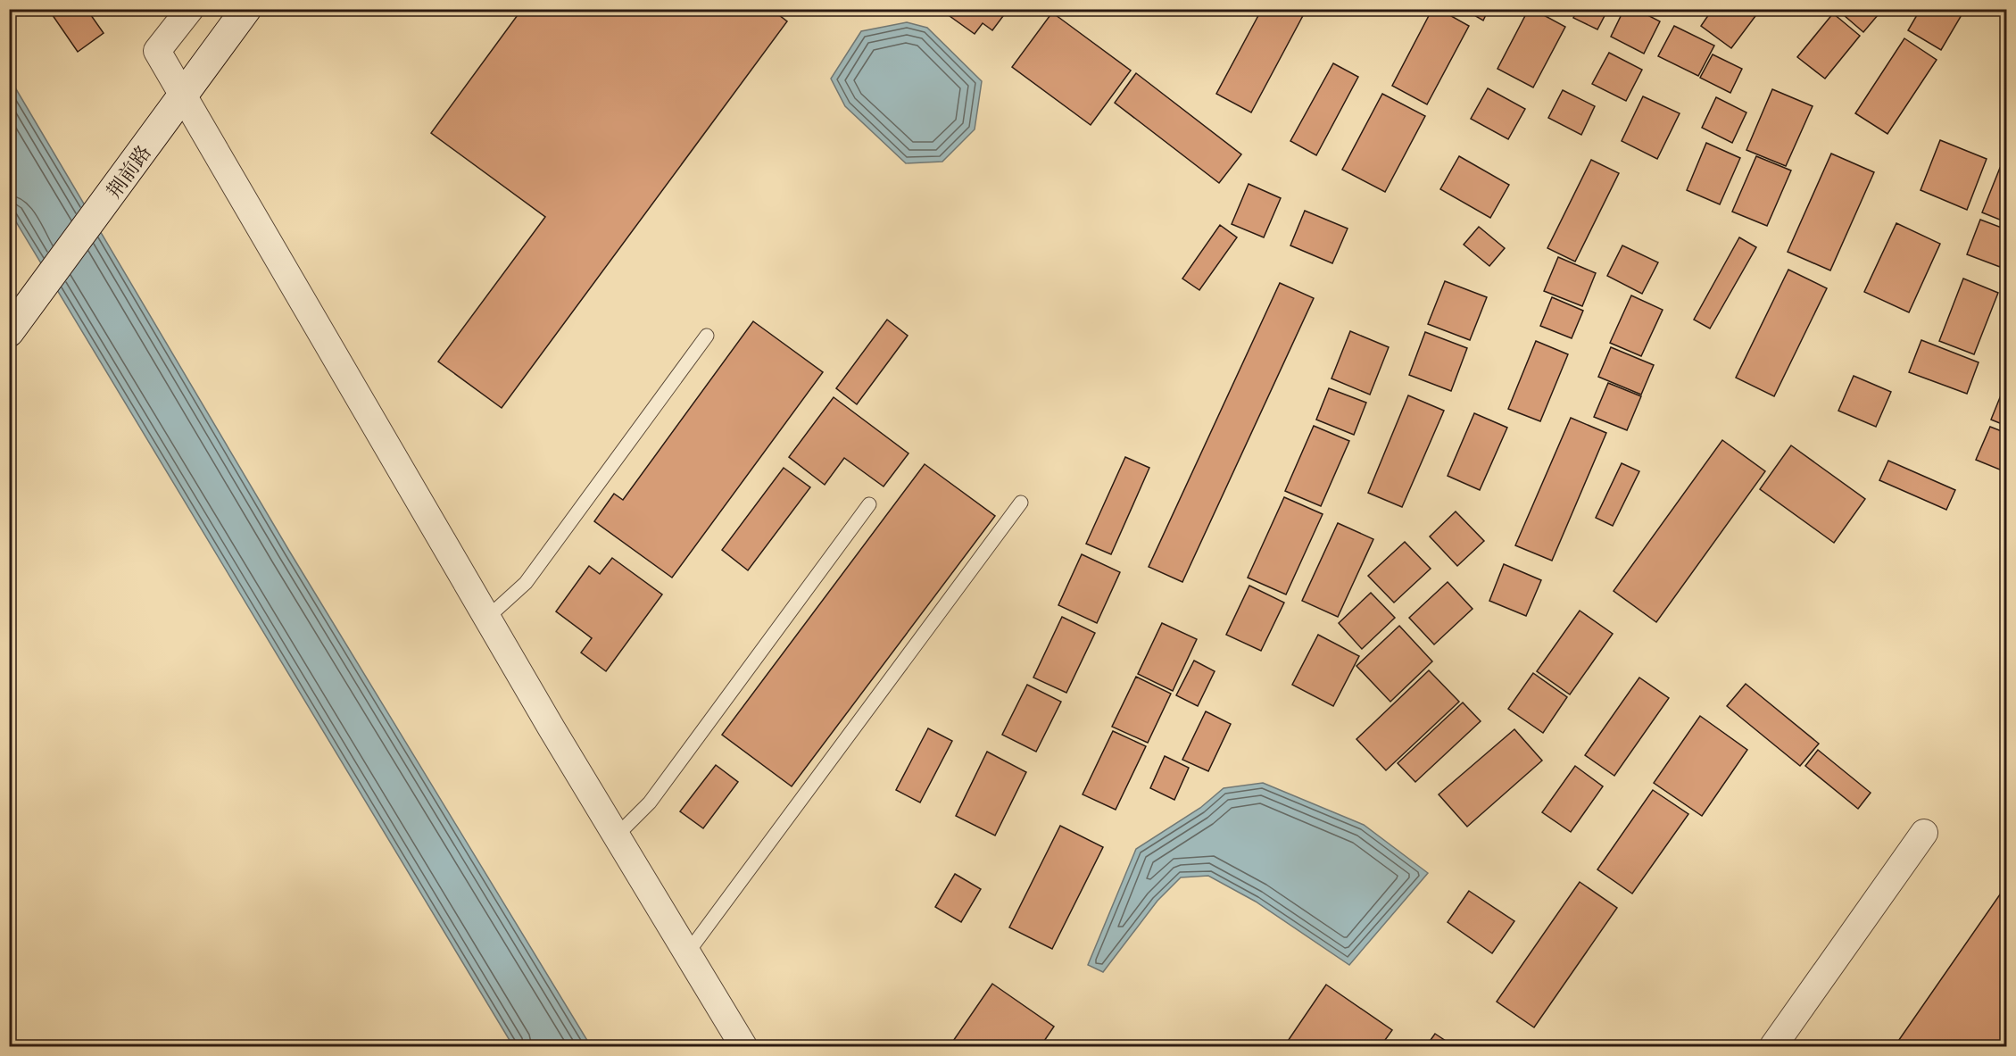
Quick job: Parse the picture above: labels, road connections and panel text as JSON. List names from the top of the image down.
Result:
{
  "streets": {
    "street": ["荆前路"]
  }
}
